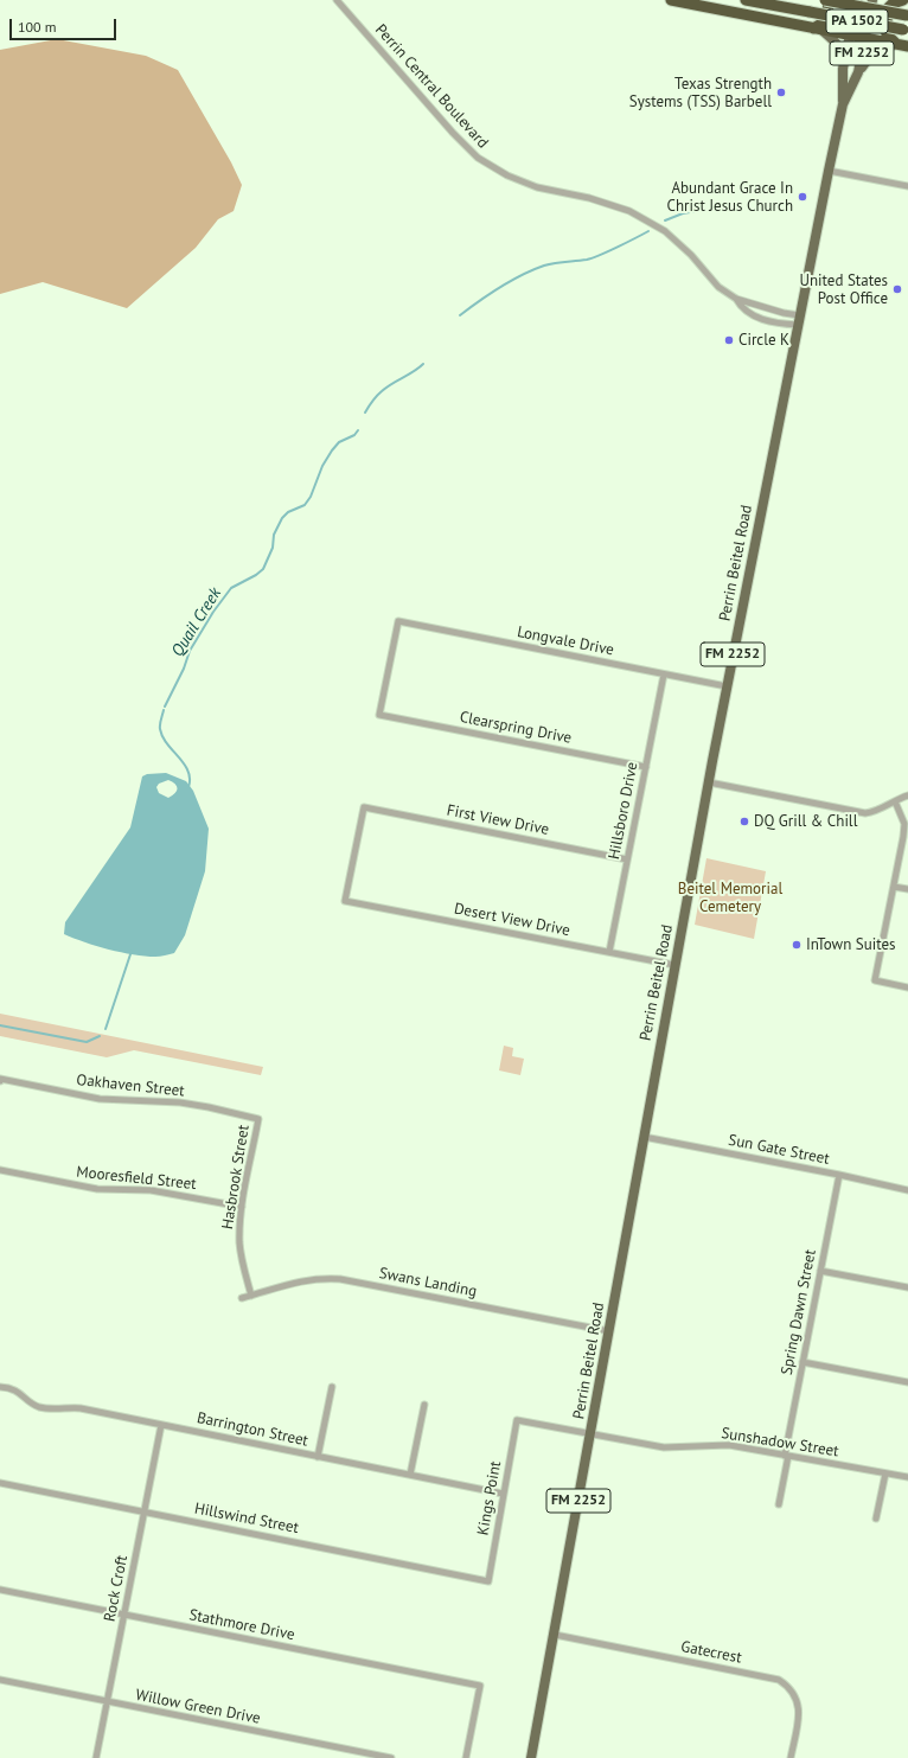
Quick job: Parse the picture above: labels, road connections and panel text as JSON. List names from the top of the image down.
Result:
{
  "streets": {
    "highway": ["PA 1502"],
    "main road": ["FM 2252", "Perrin Beitel Road"],
    "street": [
      "Perrin Central Boulevard",
      "Longvale Drive",
      "Clearspring Drive",
      "Hillsboro Drive",
      "First View Drive",
      "Desert View Drive",
      "Oakhaven Street",
      "Sun Gate Street",
      "Hasbrook Street",
      "Mooresfield Street",
      "Swans Landing",
      "Spring Dawn Street",
      "Barrington Street",
      "Sunshadow Street",
      "Kings Point",
      "Hillswind Street",
      "Rock Croft",
      "Stathmore Drive",
      "Gatecrest",
      "Willow Green Drive"
    ]
  },
  "crossings": [
    ["Perrin Central Boulevard", "Perrin Beitel Road"],
    ["Perrin Beitel Road", "Longvale Drive"],
    ["Perrin Beitel Road", "Desert View Drive"],
    ["Perrin Beitel Road", "Sun Gate Street"],
    ["Perrin Beitel Road", "Swans Landing"],
    ["Perrin Beitel Road", "Sunshadow Street"],
    ["Perrin Beitel Road", "Gatecrest"],
    ["Longvale Drive", "Clearspring Drive"],
    ["Longvale Drive", "Hillsboro Drive"],
    ["Clearspring Drive", "Hillsboro Drive"],
    ["Hillsboro Drive", "First View Drive"],
    ["Hillsboro Drive", "Desert View Drive"],
    ["First View Drive", "Desert View Drive"],
    ["Oakhaven Street", "Hasbrook Street"],
    ["Sun Gate Street", "Spring Dawn Street"],
    ["Hasbrook Street", "Mooresfield Street"],
    ["Hasbrook Street", "Swans Landing"],
    ["Spring Dawn Street", "Sunshadow Street"],
    ["Barrington Street", "Kings Point"],
    ["Barrington Street", "Rock Croft"],
    ["Sunshadow Street", "Kings Point"],
    ["Kings Point", "Hillswind Street"],
    ["Hillswind Street", "Rock Croft"],
    ["Rock Croft", "Stathmore Drive"],
    ["Rock Croft", "Willow Green Drive"]
  ],
  "water": ["Quail Creek"],
  "parks": ["Beitel Memorial Cemetery"],
  "places": [
    "Texas Strength Systems (TSS) Barbell",
    "Abundant Grace In Christ Jesus Church",
    "United States Post Office",
    "Circle K",
    "DQ Grill & Chill",
    "InTown Suites"
  ],
  "scale_bar": "100 m"
}
